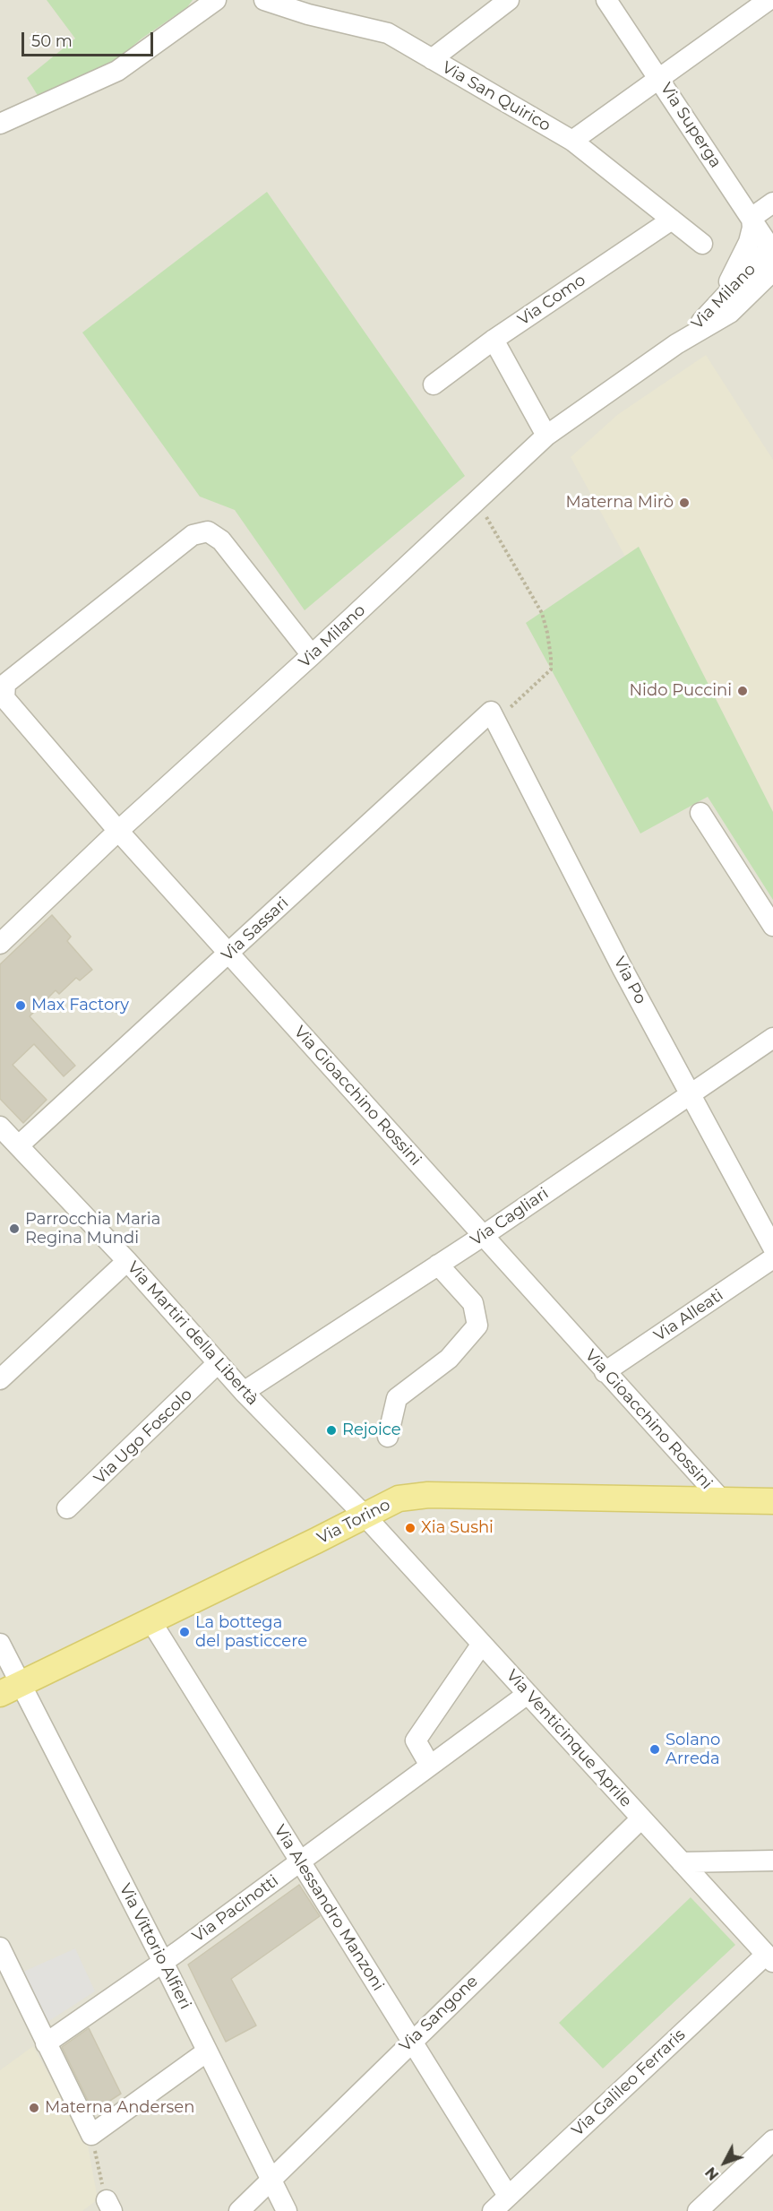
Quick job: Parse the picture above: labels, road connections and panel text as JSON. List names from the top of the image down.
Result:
{
  "streets": {
    "main road": ["Via Torino"],
    "street": [
      "Via San Quirico",
      "Via Superga",
      "Via Milano",
      "Via Como",
      "Via Sassari",
      "Via Po",
      "Via Gioacchino Rossini",
      "Via Cagliari",
      "Via Alleati",
      "Via Martiri della Libertà",
      "Via Ugo Foscolo",
      "Via Venticinque Aprile",
      "Via Alessandro Manzoni",
      "Via Pacinotti",
      "Via Vittorio Alfieri",
      "Via Sangone",
      "Via Galileo Ferraris"
    ]
  },
  "crossings": [
    ["Via San Quirico", "Via Como"],
    ["Via Superga", "Via Milano"],
    ["Via Milano", "Via Gioacchino Rossini"],
    ["Via Sassari", "Via Po"],
    ["Via Sassari", "Via Gioacchino Rossini"],
    ["Via Sassari", "Via Martiri della Libertà"],
    ["Via Po", "Via Cagliari"],
    ["Via Gioacchino Rossini", "Via Cagliari"],
    ["Via Gioacchino Rossini", "Via Alleati"],
    ["Via Gioacchino Rossini", "Via Torino"],
    ["Via Cagliari", "Via Martiri della Libertà"],
    ["Via Martiri della Libertà", "Via Ugo Foscolo"],
    ["Via Martiri della Libertà", "Via Torino"],
    ["Via Martiri della Libertà", "Via Venticinque Aprile"],
    ["Via Torino", "Via Venticinque Aprile"],
    ["Via Torino", "Via Alessandro Manzoni"],
    ["Via Torino", "Via Vittorio Alfieri"],
    ["Via Venticinque Aprile", "Via Pacinotti"],
    ["Via Venticinque Aprile", "Via Sangone"],
    ["Via Venticinque Aprile", "Via Galileo Ferraris"],
    ["Via Alessandro Manzoni", "Via Pacinotti"],
    ["Via Alessandro Manzoni", "Via Sangone"],
    ["Via Alessandro Manzoni", "Via Galileo Ferraris"],
    ["Via Pacinotti", "Via Vittorio Alfieri"],
    ["Via Vittorio Alfieri", "Via Sangone"]
  ],
  "places": [
    "Materna Mirò",
    "Nido Puccini",
    "Max Factory",
    "Parrocchia Maria Regina Mundi",
    "Rejoice",
    "Xia Sushi",
    "La bottega del pasticcere",
    "Solano Arreda",
    "Materna Andersen"
  ],
  "scale_bar": "50 m",
  "north": "bottom left"
}
